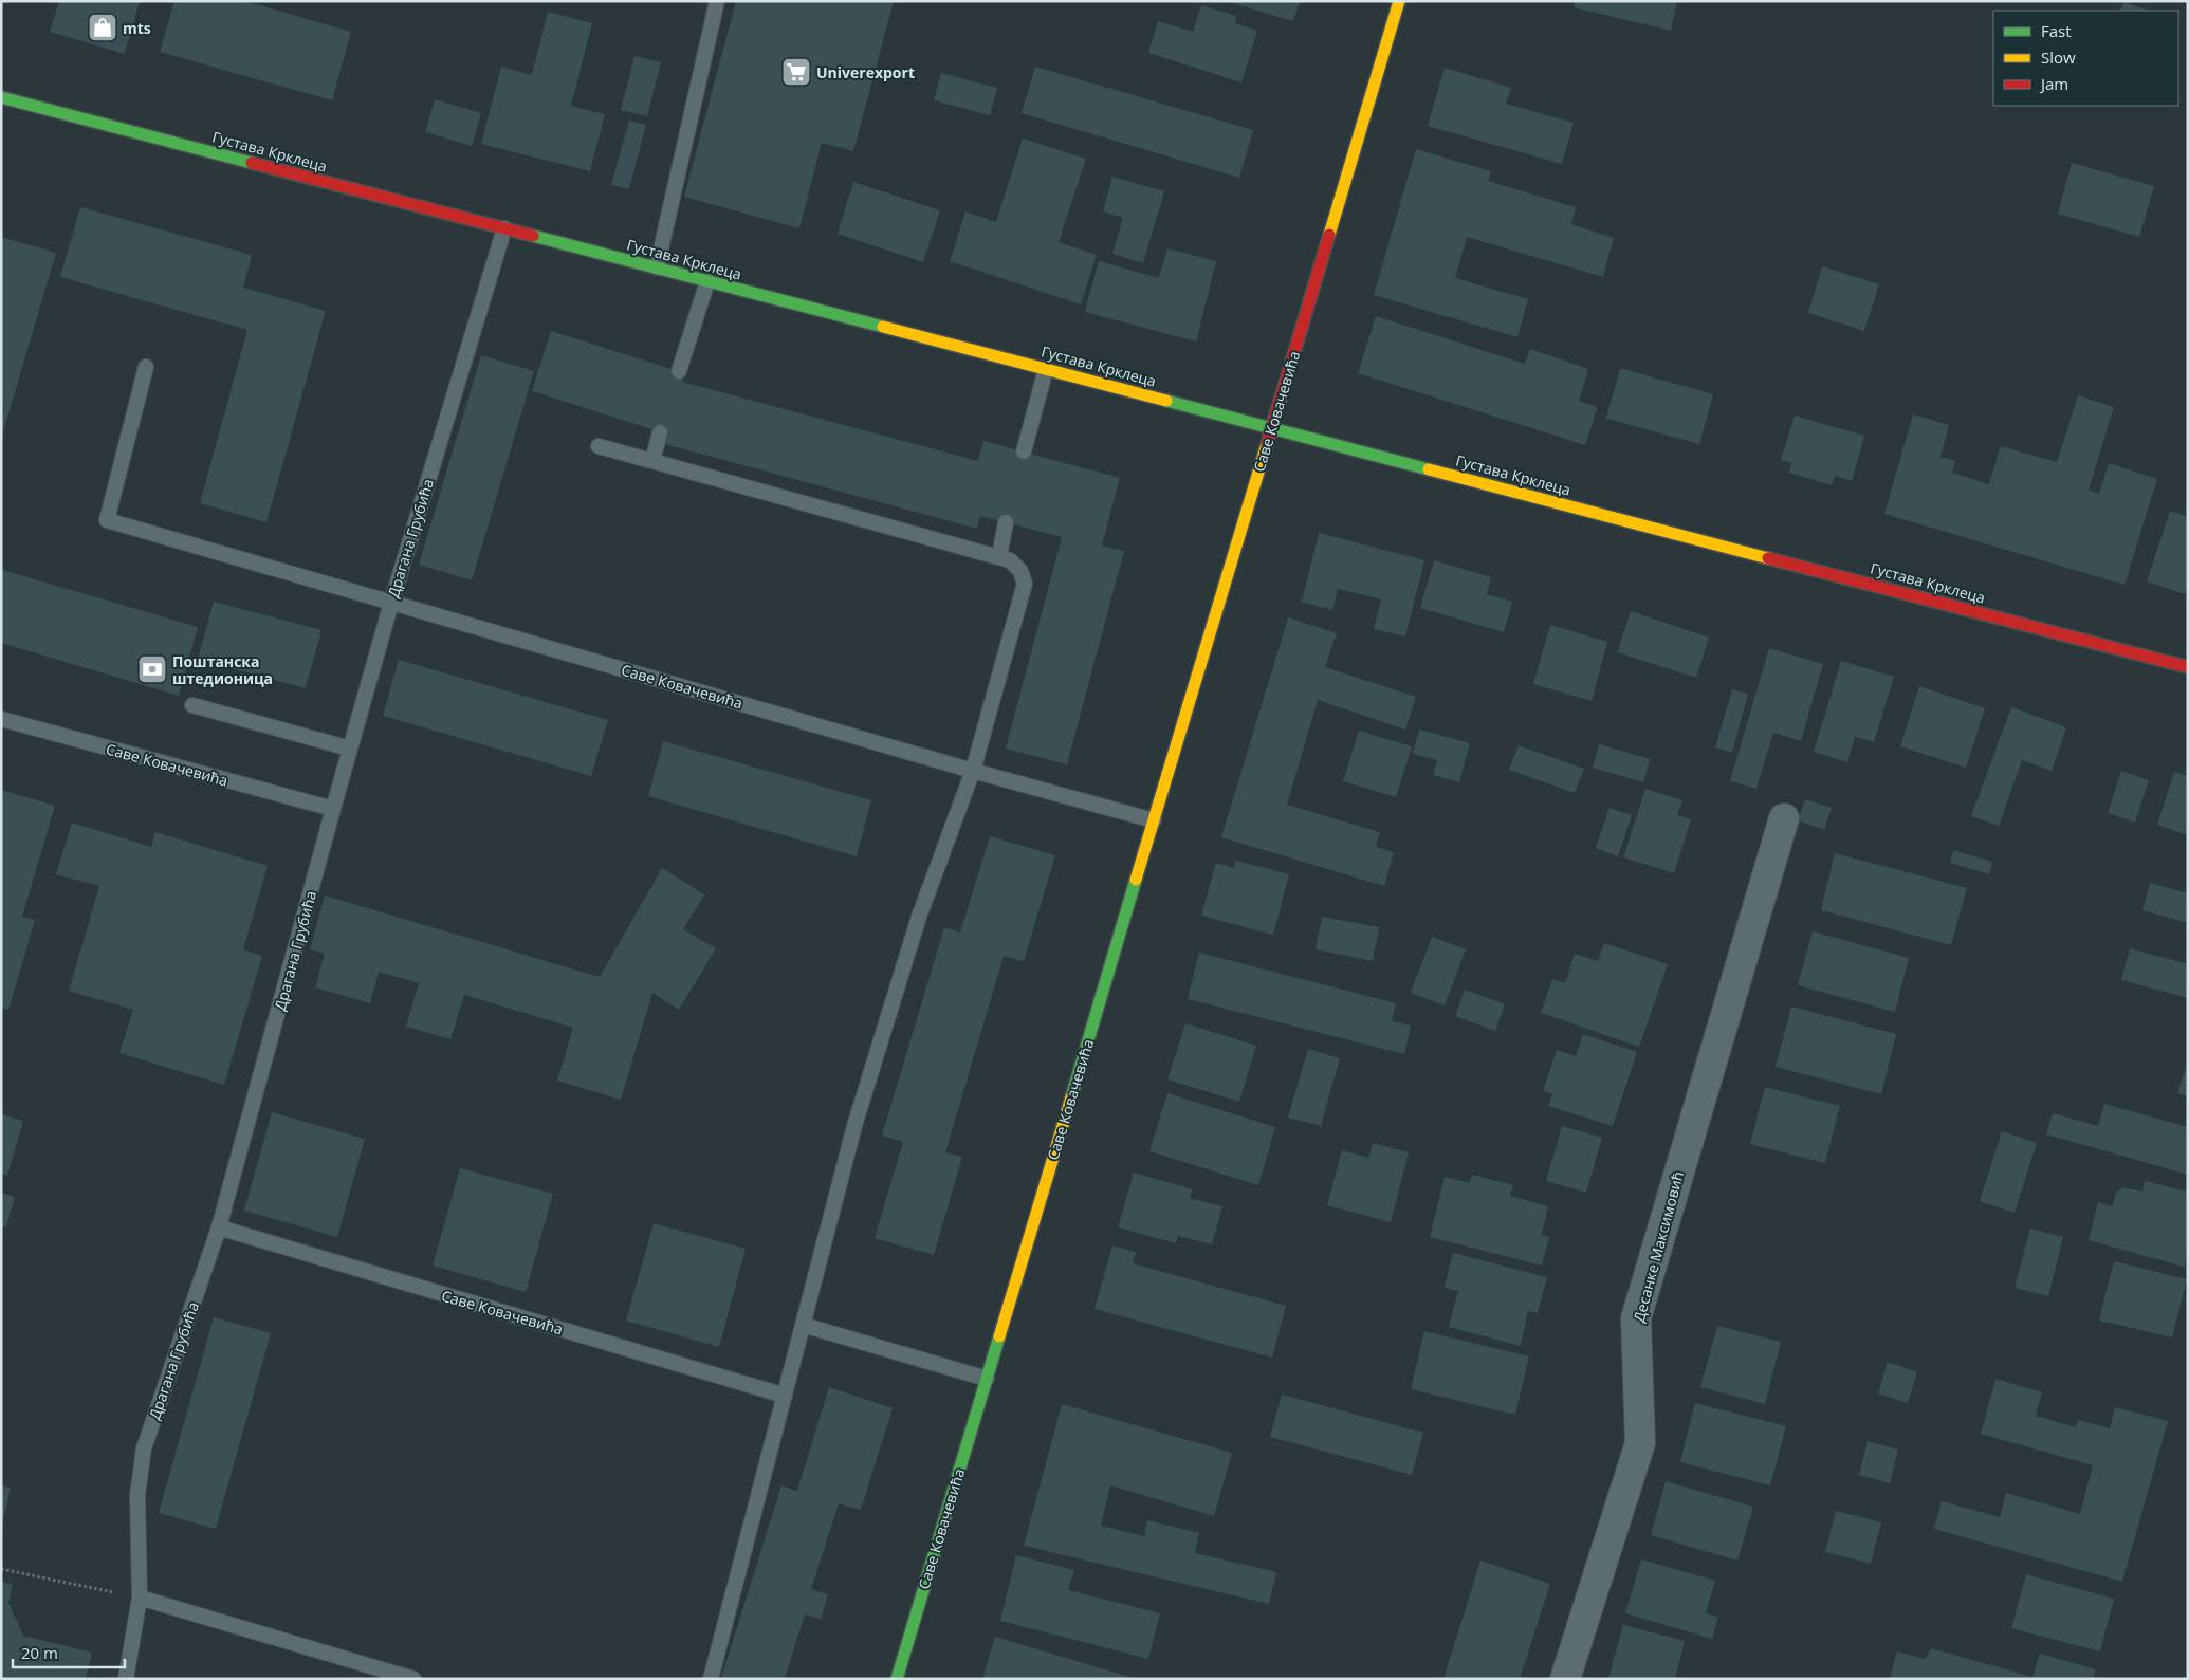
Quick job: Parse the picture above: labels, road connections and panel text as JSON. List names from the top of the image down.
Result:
{
  "streets": {
    "street": ["Густава Крклеца", "Саве Ковачевића", "Десанке Максимовић"],
    "lane": ["Драгана Грубића"]
  },
  "crossings": [
    ["Густава Крклеца", "Саве Ковачевића"],
    ["Густава Крклеца", "Драгана Грубића"],
    ["Саве Ковачевића", "Драгана Грубића"]
  ],
  "places": {
    "shop": ["mts"],
    "supermarket": ["Univerexport"],
    "bank": ["Поштанска штедионица"]
  },
  "legend": ["Fast", "Slow", "Jam"],
  "scale_bar": "20 m"
}
